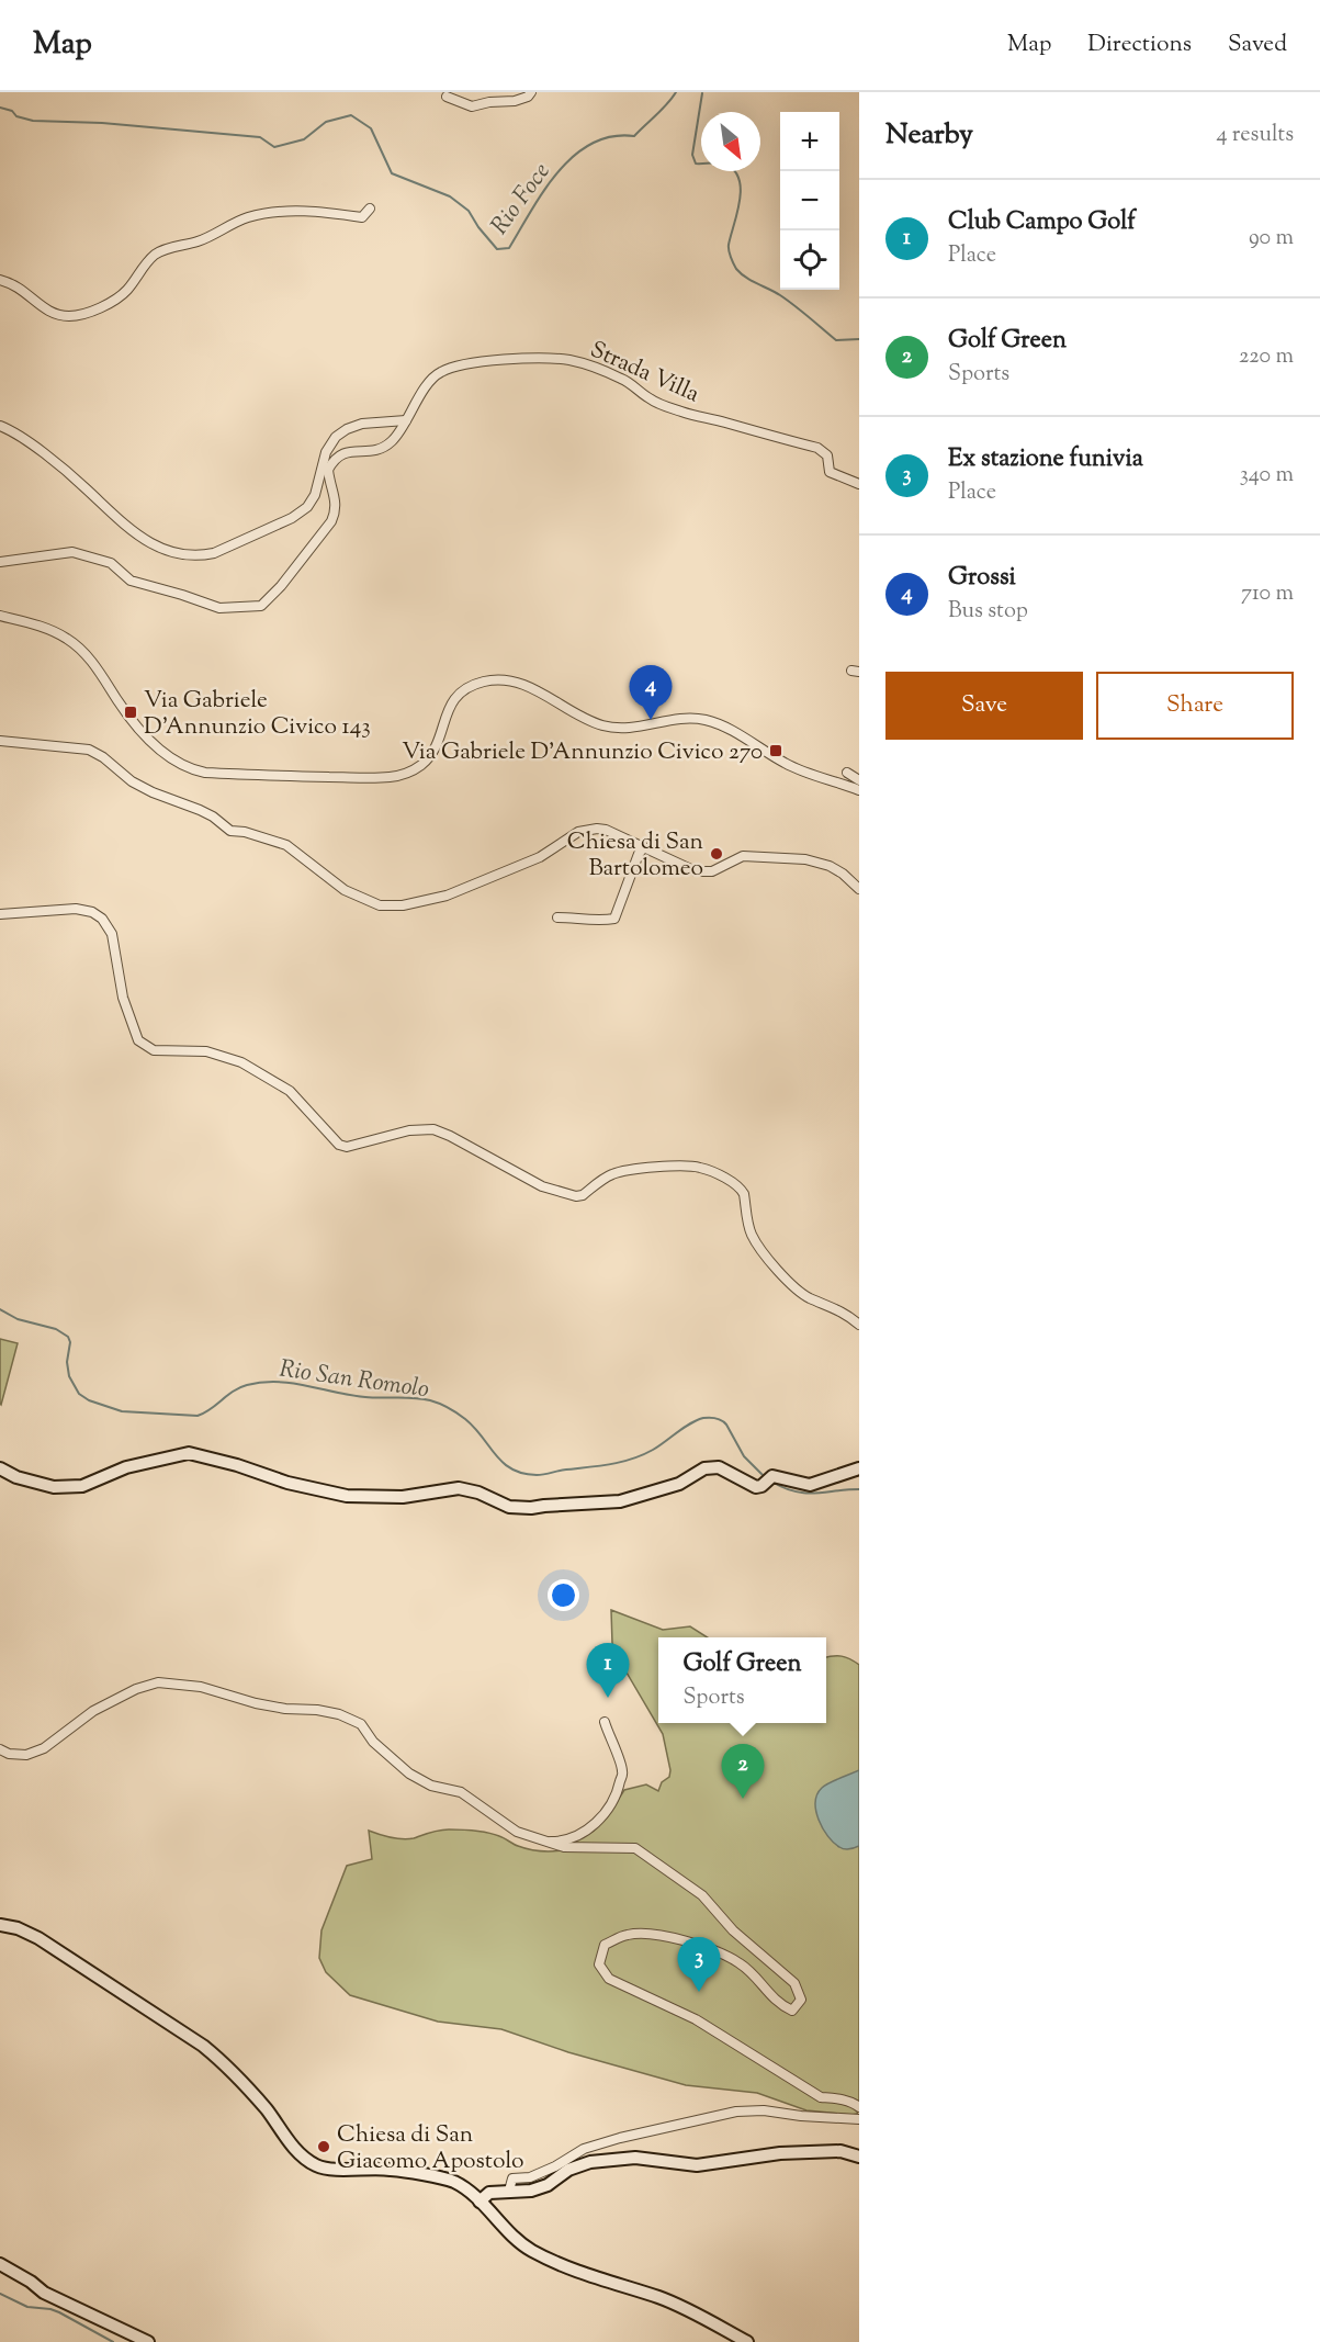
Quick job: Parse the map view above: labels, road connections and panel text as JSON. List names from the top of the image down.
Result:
{
  "streets": {
    "street": ["Strada Villa"]
  },
  "water": ["Rio Foce", "Rio San Romolo"],
  "places": {
    "transit": ["Via Gabriele D'Annunzio Civico 143", "Via Gabriele D'Annunzio Civico 270"],
    "other": ["Chiesa di San Bartolomeo", "Chiesa di San Giacomo Apostolo"]
  },
  "north": "bottom right",
  "page": {
    "header": "Map",
    "nav": ["Map", "Directions", "Saved"],
    "heading": ["Nearby", "4 results"],
    "map_buttons": ["+", "−"],
    "list": [
      {
        "mark": "1",
        "name": "Club Campo Golf",
        "note": "Place",
        "value": "90 m"
      },
      {
        "mark": "2",
        "name": "Golf Green",
        "note": "Sports",
        "value": "220 m"
      },
      {
        "mark": "3",
        "name": "Ex stazione funivia",
        "note": "Place",
        "value": "340 m"
      },
      {
        "mark": "4",
        "name": "Grossi",
        "note": "Bus stop",
        "value": "710 m"
      }
    ],
    "buttons": ["Save", "Share"],
    "pins": [
      "4",
      "1",
      "2",
      "3"
    ],
    "popup": ["Golf Green", "Sports"]
  }
}
